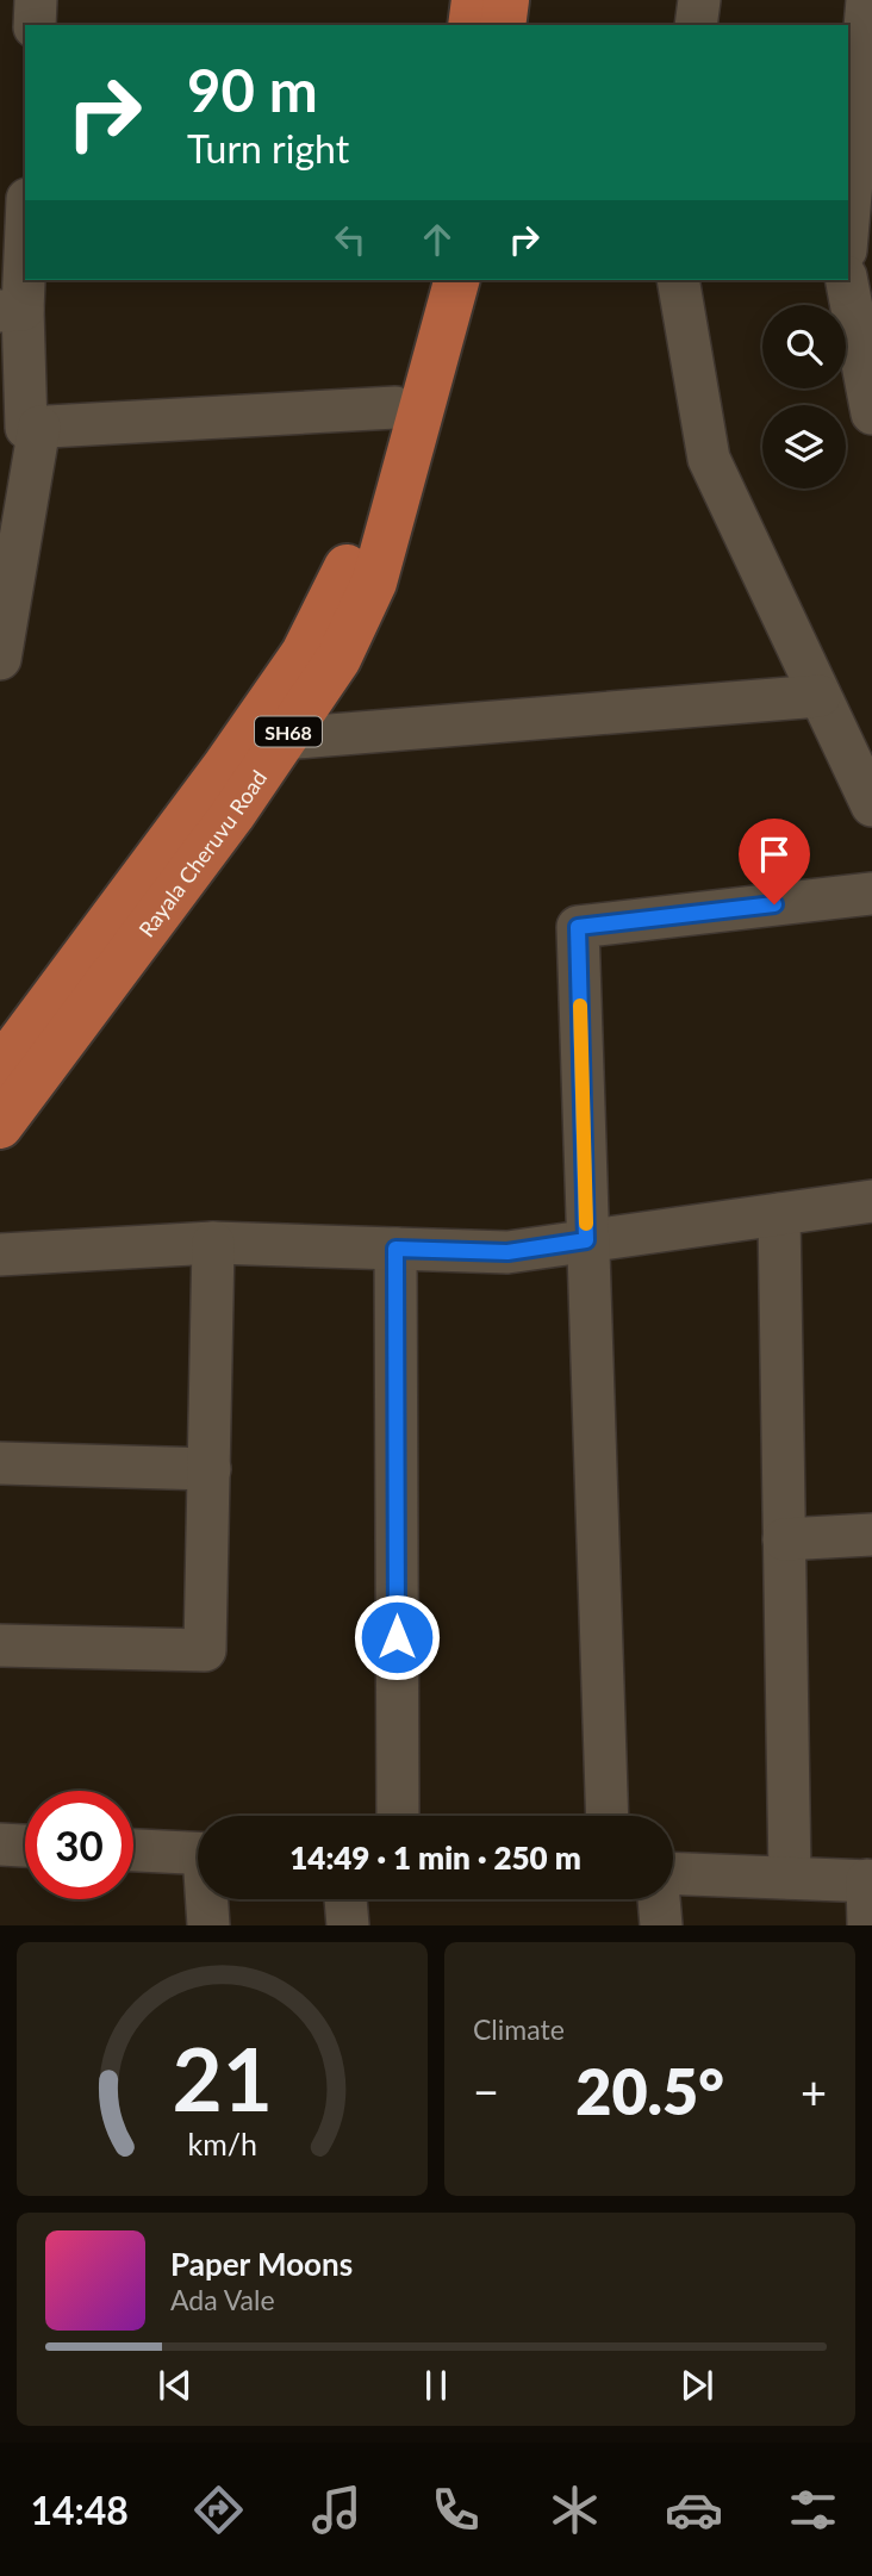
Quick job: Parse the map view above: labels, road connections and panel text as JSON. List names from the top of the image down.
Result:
{
  "streets": {
    "main road": ["SH68", "Rayala Cheruvu Road"]
  },
  "page": {
    "turn": ["90 m", "Turn right"],
    "limit": "30",
    "trip": "14:49 · 1 min · 250 m",
    "tile": "Climate",
    "heat": ["−", "20.5°", "+"],
    "song": ["Paper Moons", "Ada Vale"],
    "tabs": "14:48",
    "gauge": ["21", "km/h"]
  }
}
